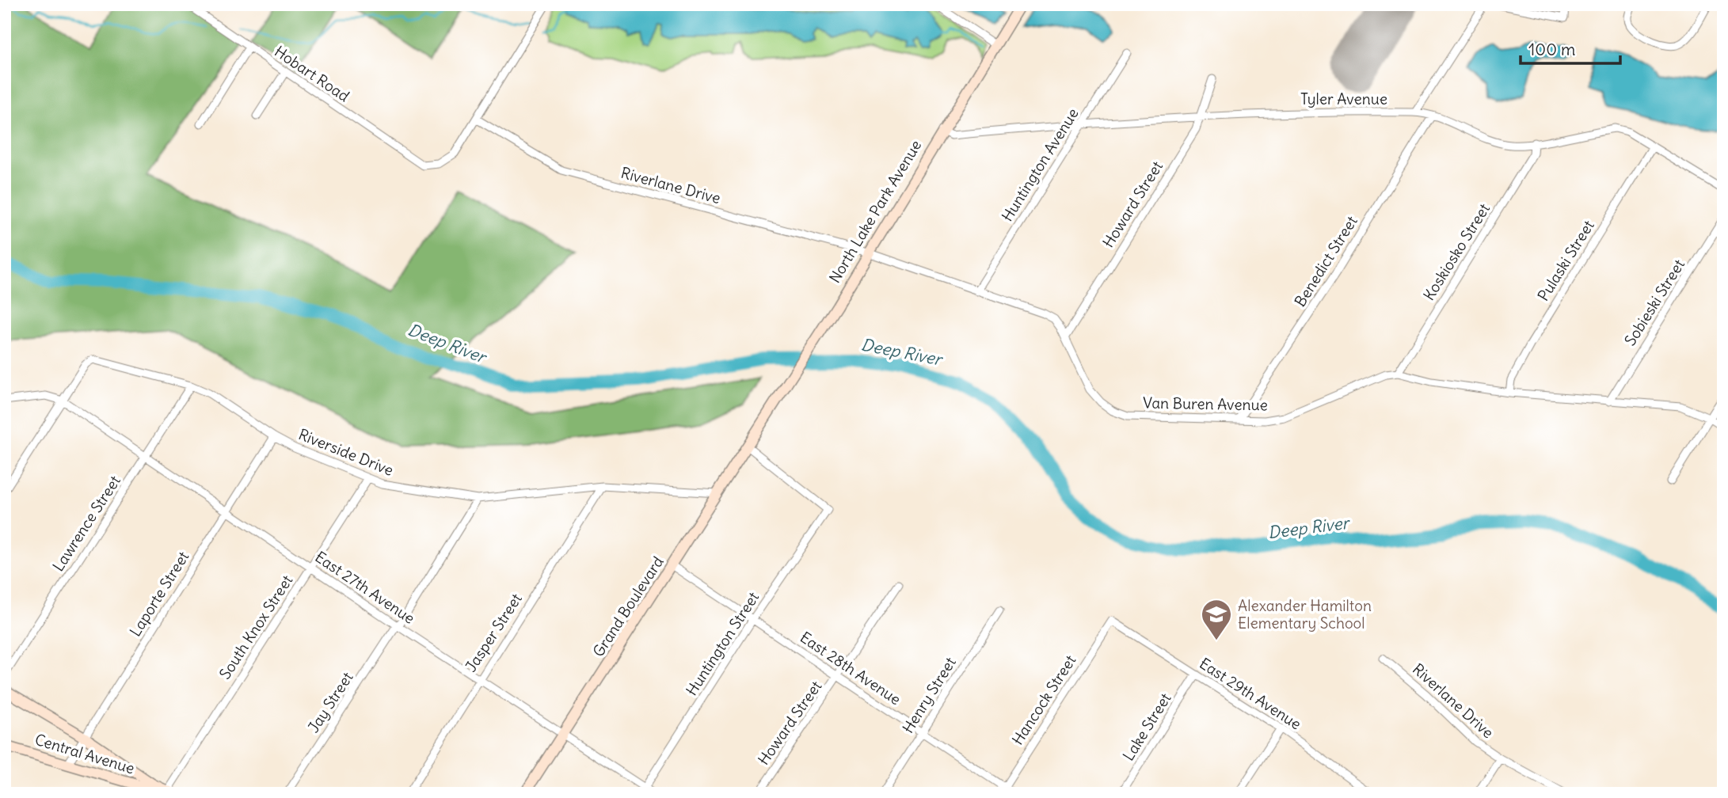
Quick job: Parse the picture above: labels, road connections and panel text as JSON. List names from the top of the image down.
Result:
{
  "streets": {
    "street": [
      "Hobart Road",
      "Tyler Avenue",
      "Huntington Avenue",
      "Riverlane Drive",
      "Howard Street",
      "North Lake Park Avenue",
      "Koskiosko Street",
      "Pulaski Street",
      "Benedict Street",
      "Sobieski Street",
      "Van Buren Avenue",
      "Riverside Drive",
      "Lawrence Street",
      "East 27th Avenue",
      "Laporte Street",
      "Grand Boulevard",
      "South Knox Street",
      "Jasper Street",
      "Huntington Street",
      "East 28th Avenue",
      "East 29th Avenue",
      "Henry Street",
      "Hancock Street",
      "Jay Street",
      "Lake Street",
      "Central Avenue"
    ]
  },
  "crossings": [
    ["Hobart Road", "Riverlane Drive"],
    ["Tyler Avenue", "Huntington Avenue"],
    ["Tyler Avenue", "Howard Street"],
    ["Tyler Avenue", "North Lake Park Avenue"],
    ["Tyler Avenue", "Koskiosko Street"],
    ["Tyler Avenue", "Pulaski Street"],
    ["Tyler Avenue", "Benedict Street"],
    ["Huntington Avenue", "Van Buren Avenue"],
    ["Riverlane Drive", "North Lake Park Avenue"],
    ["Riverlane Drive", "Van Buren Avenue"],
    ["Howard Street", "Van Buren Avenue"],
    ["Howard Street", "East 28th Avenue"],
    ["North Lake Park Avenue", "Van Buren Avenue"],
    ["North Lake Park Avenue", "Grand Boulevard"],
    ["Koskiosko Street", "Van Buren Avenue"],
    ["Benedict Street", "Van Buren Avenue"],
    ["Riverside Drive", "Lawrence Street"],
    ["Riverside Drive", "East 27th Avenue"],
    ["Riverside Drive", "Laporte Street"],
    ["Riverside Drive", "Grand Boulevard"],
    ["Riverside Drive", "South Knox Street"],
    ["Riverside Drive", "Jasper Street"],
    ["Riverside Drive", "Jay Street"],
    ["Lawrence Street", "East 27th Avenue"],
    ["East 27th Avenue", "Laporte Street"],
    ["East 27th Avenue", "Grand Boulevard"],
    ["East 27th Avenue", "South Knox Street"],
    ["East 27th Avenue", "Jasper Street"],
    ["East 27th Avenue", "Huntington Street"],
    ["East 27th Avenue", "Jay Street"],
    ["Laporte Street", "Central Avenue"],
    ["Grand Boulevard", "Huntington Street"],
    ["Grand Boulevard", "East 28th Avenue"],
    ["Huntington Street", "East 28th Avenue"],
    ["East 28th Avenue", "Henry Street"],
    ["East 28th Avenue", "Hancock Street"],
    ["East 29th Avenue", "Hancock Street"],
    ["East 29th Avenue", "Lake Street"]
  ],
  "water": ["Deep River"],
  "places": {
    "school or university": ["Alexander Hamilton Elementary School"]
  },
  "scale_bar": "100 m"
}
